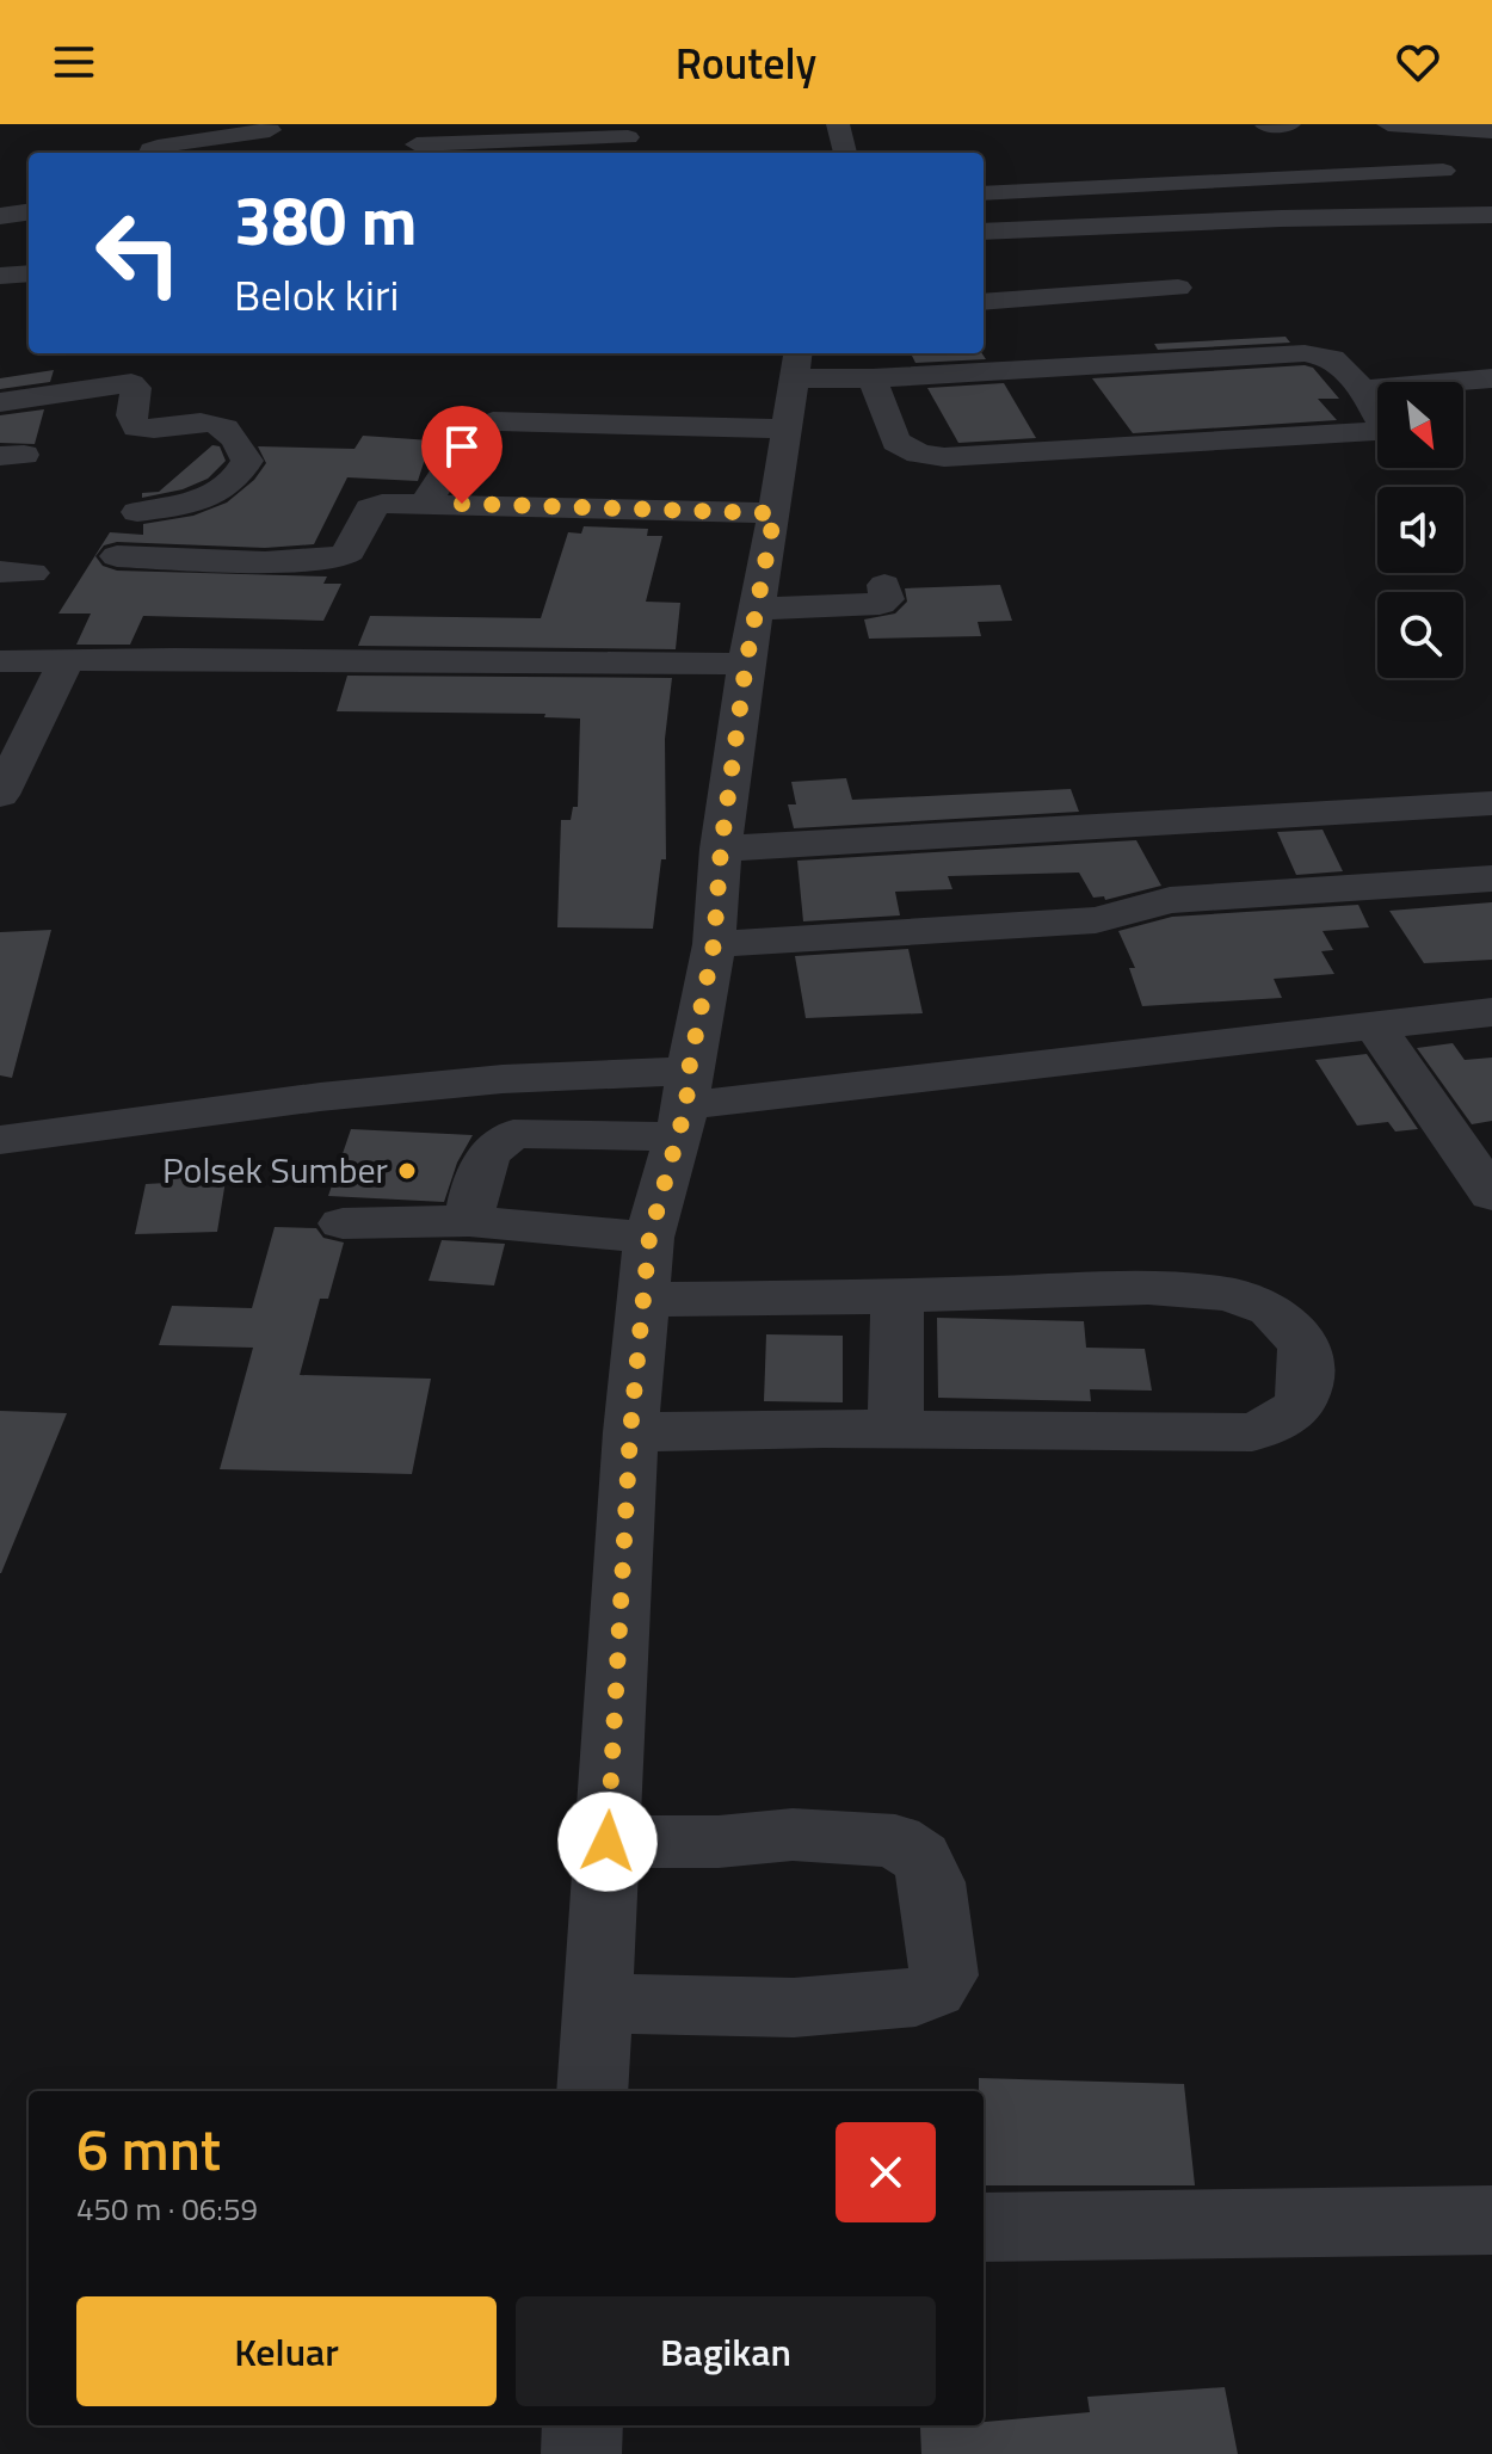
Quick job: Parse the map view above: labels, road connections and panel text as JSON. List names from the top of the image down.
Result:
{
  "places": ["Polsek Sumber"],
  "north": "bottom right",
  "page": {
    "header": "Routely",
    "turn": ["380 m", "Belok kiri"],
    "heading": ["6 mnt", "450 m · 06:59"],
    "buttons": ["Keluar", "Bagikan"]
  }
}
